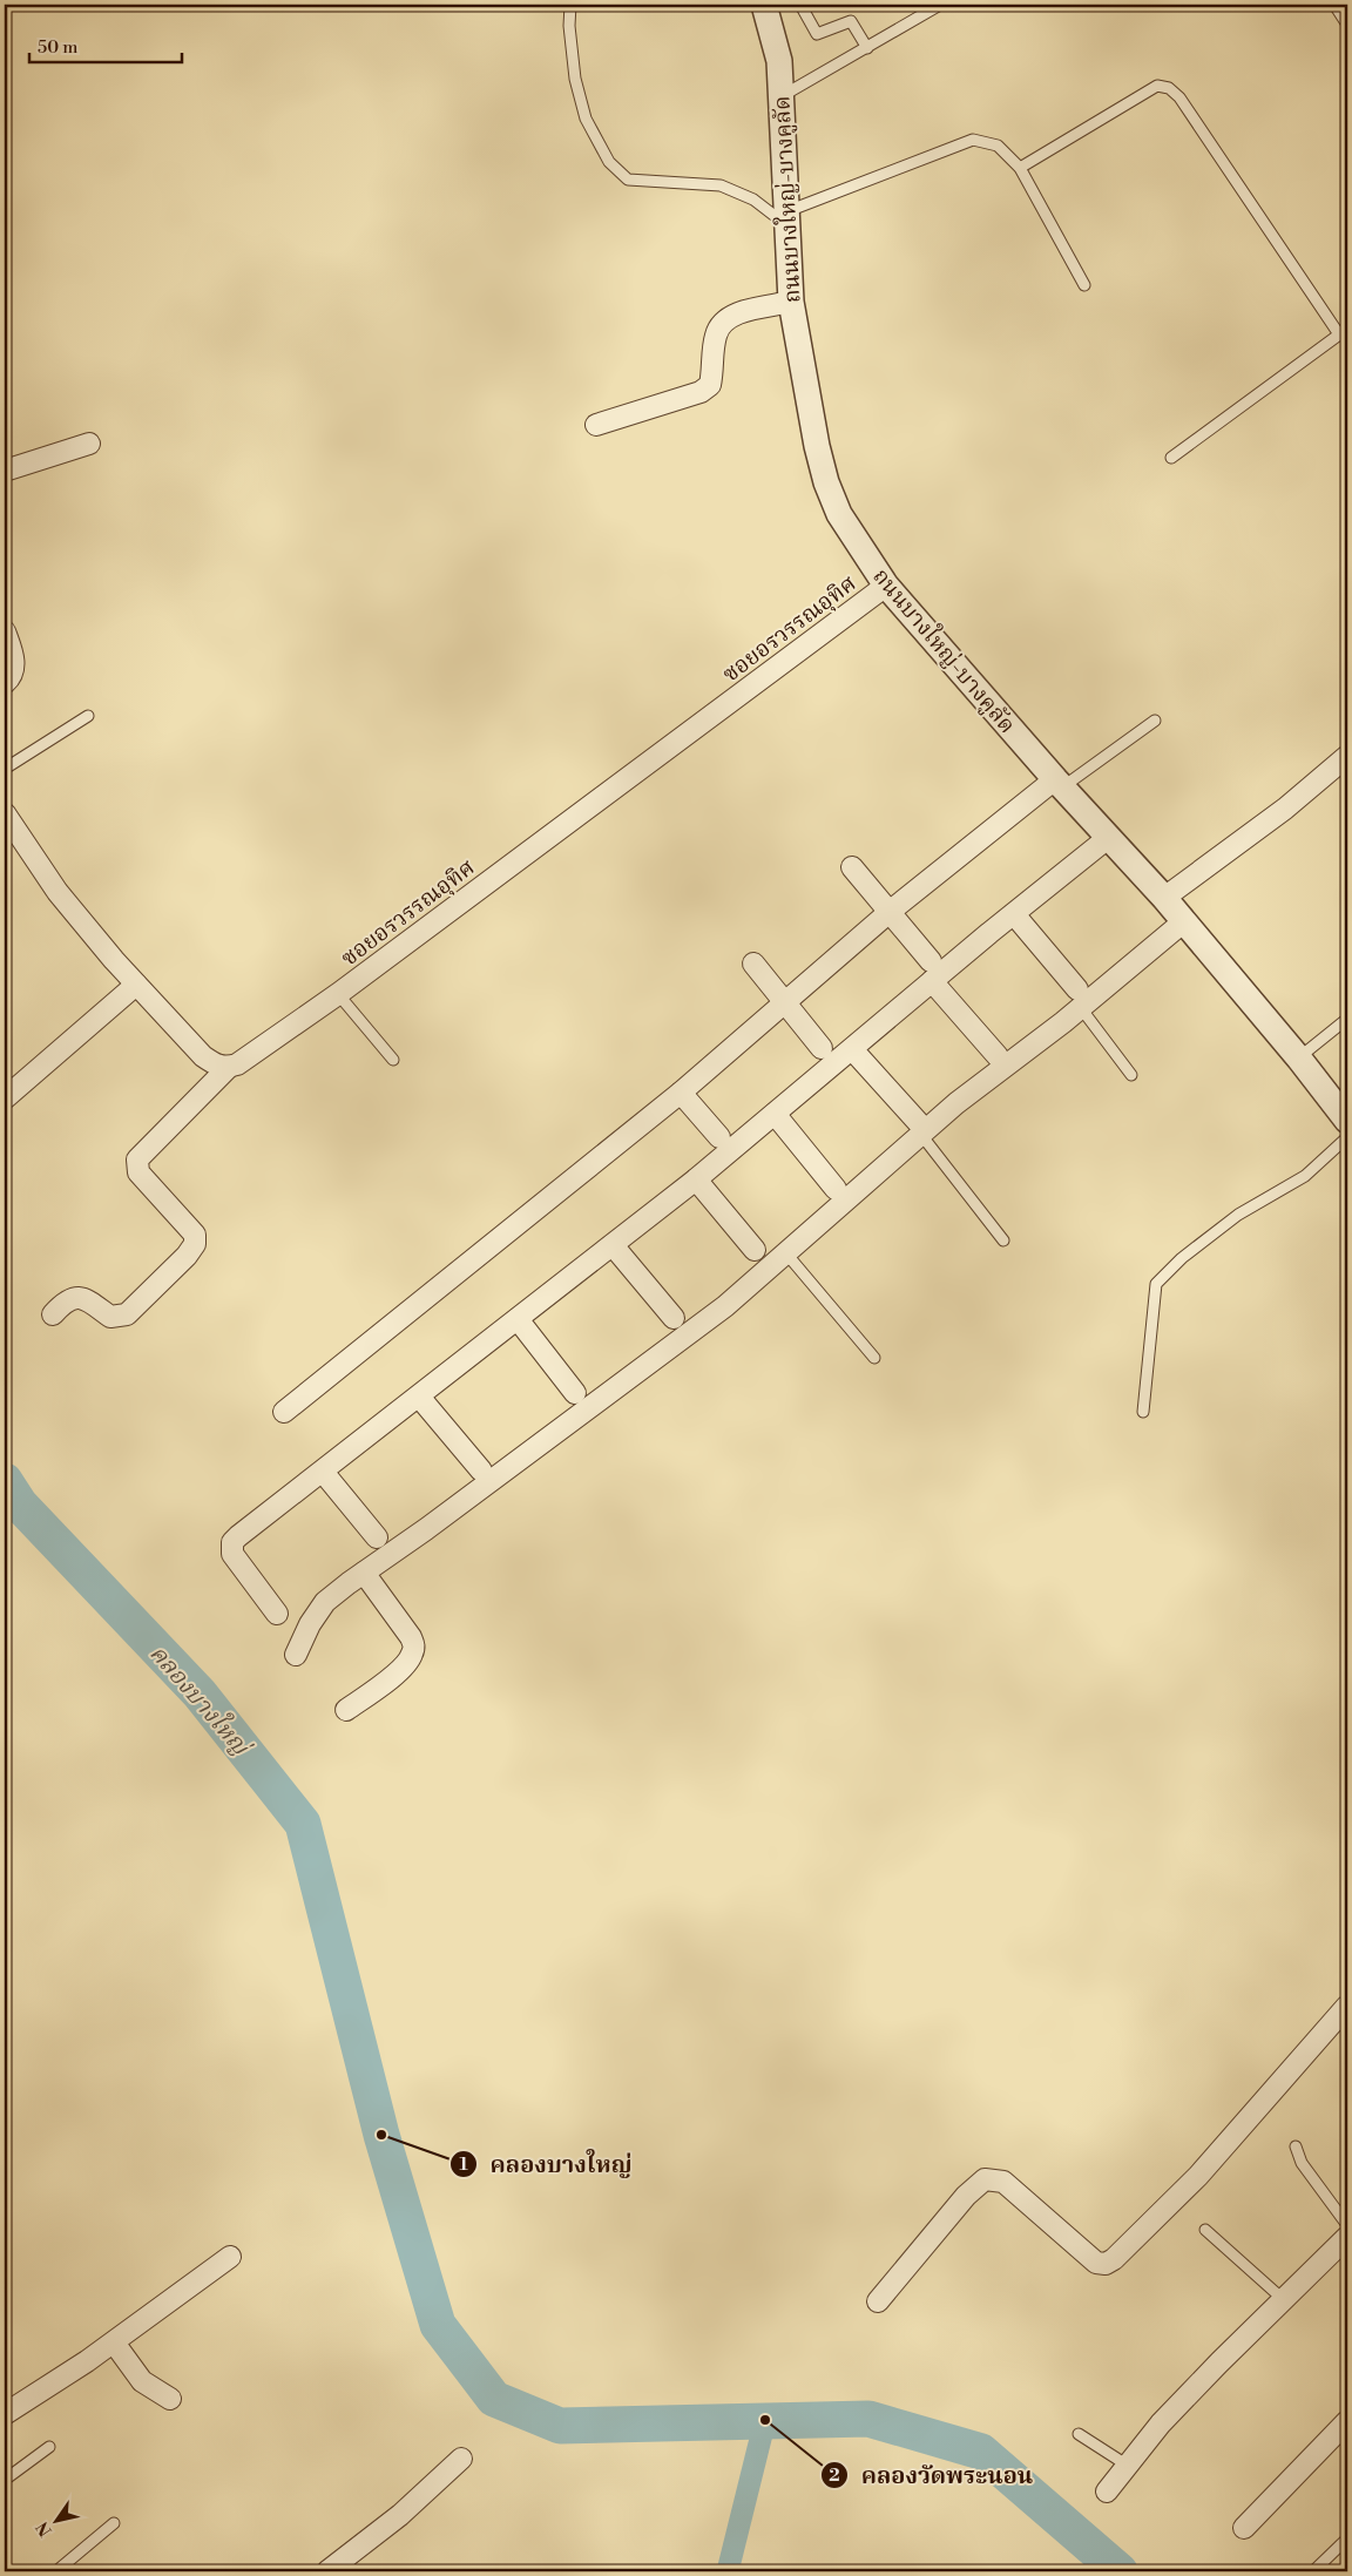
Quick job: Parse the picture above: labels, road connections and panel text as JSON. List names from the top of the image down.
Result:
{
  "streets": {
    "street": ["ถนนบางใหญ่-บางคูลัด", "ซอยอรวรรณอุทิศ"]
  },
  "crossings": [
    ["ถนนบางใหญ่-บางคูลัด", "ซอยอรวรรณอุทิศ"]
  ],
  "water": ["คลองบางใหญ่"],
  "places": ["คลองบางใหญ่", "คลองวัดพระนอน"],
  "scale_bar": "50 m",
  "north": "bottom left"
}
